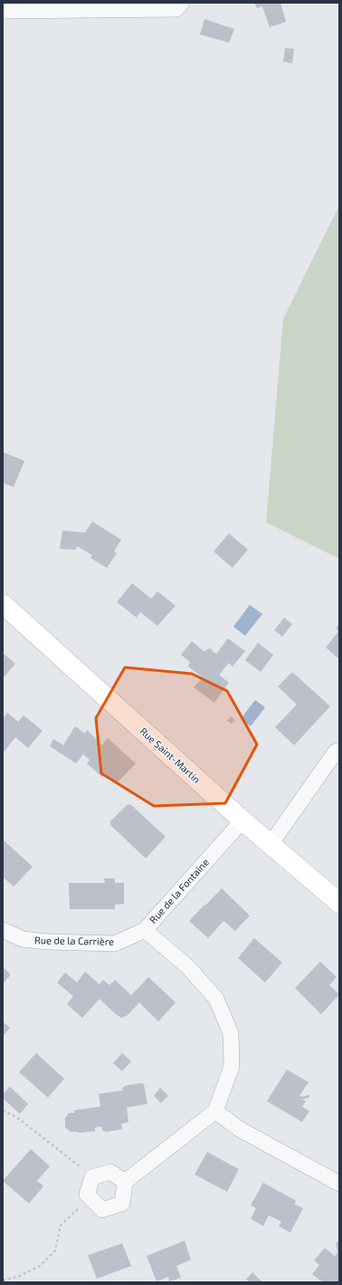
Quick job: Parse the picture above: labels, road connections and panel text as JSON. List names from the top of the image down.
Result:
{
  "streets": {
    "main road": ["Rue Saint-Martin"],
    "street": ["Rue de la Fontaine", "Rue de la Carrière"]
  },
  "crossings": [
    ["Rue Saint-Martin", "Rue de la Fontaine"],
    ["Rue de la Fontaine", "Rue de la Carrière"]
  ]
}
